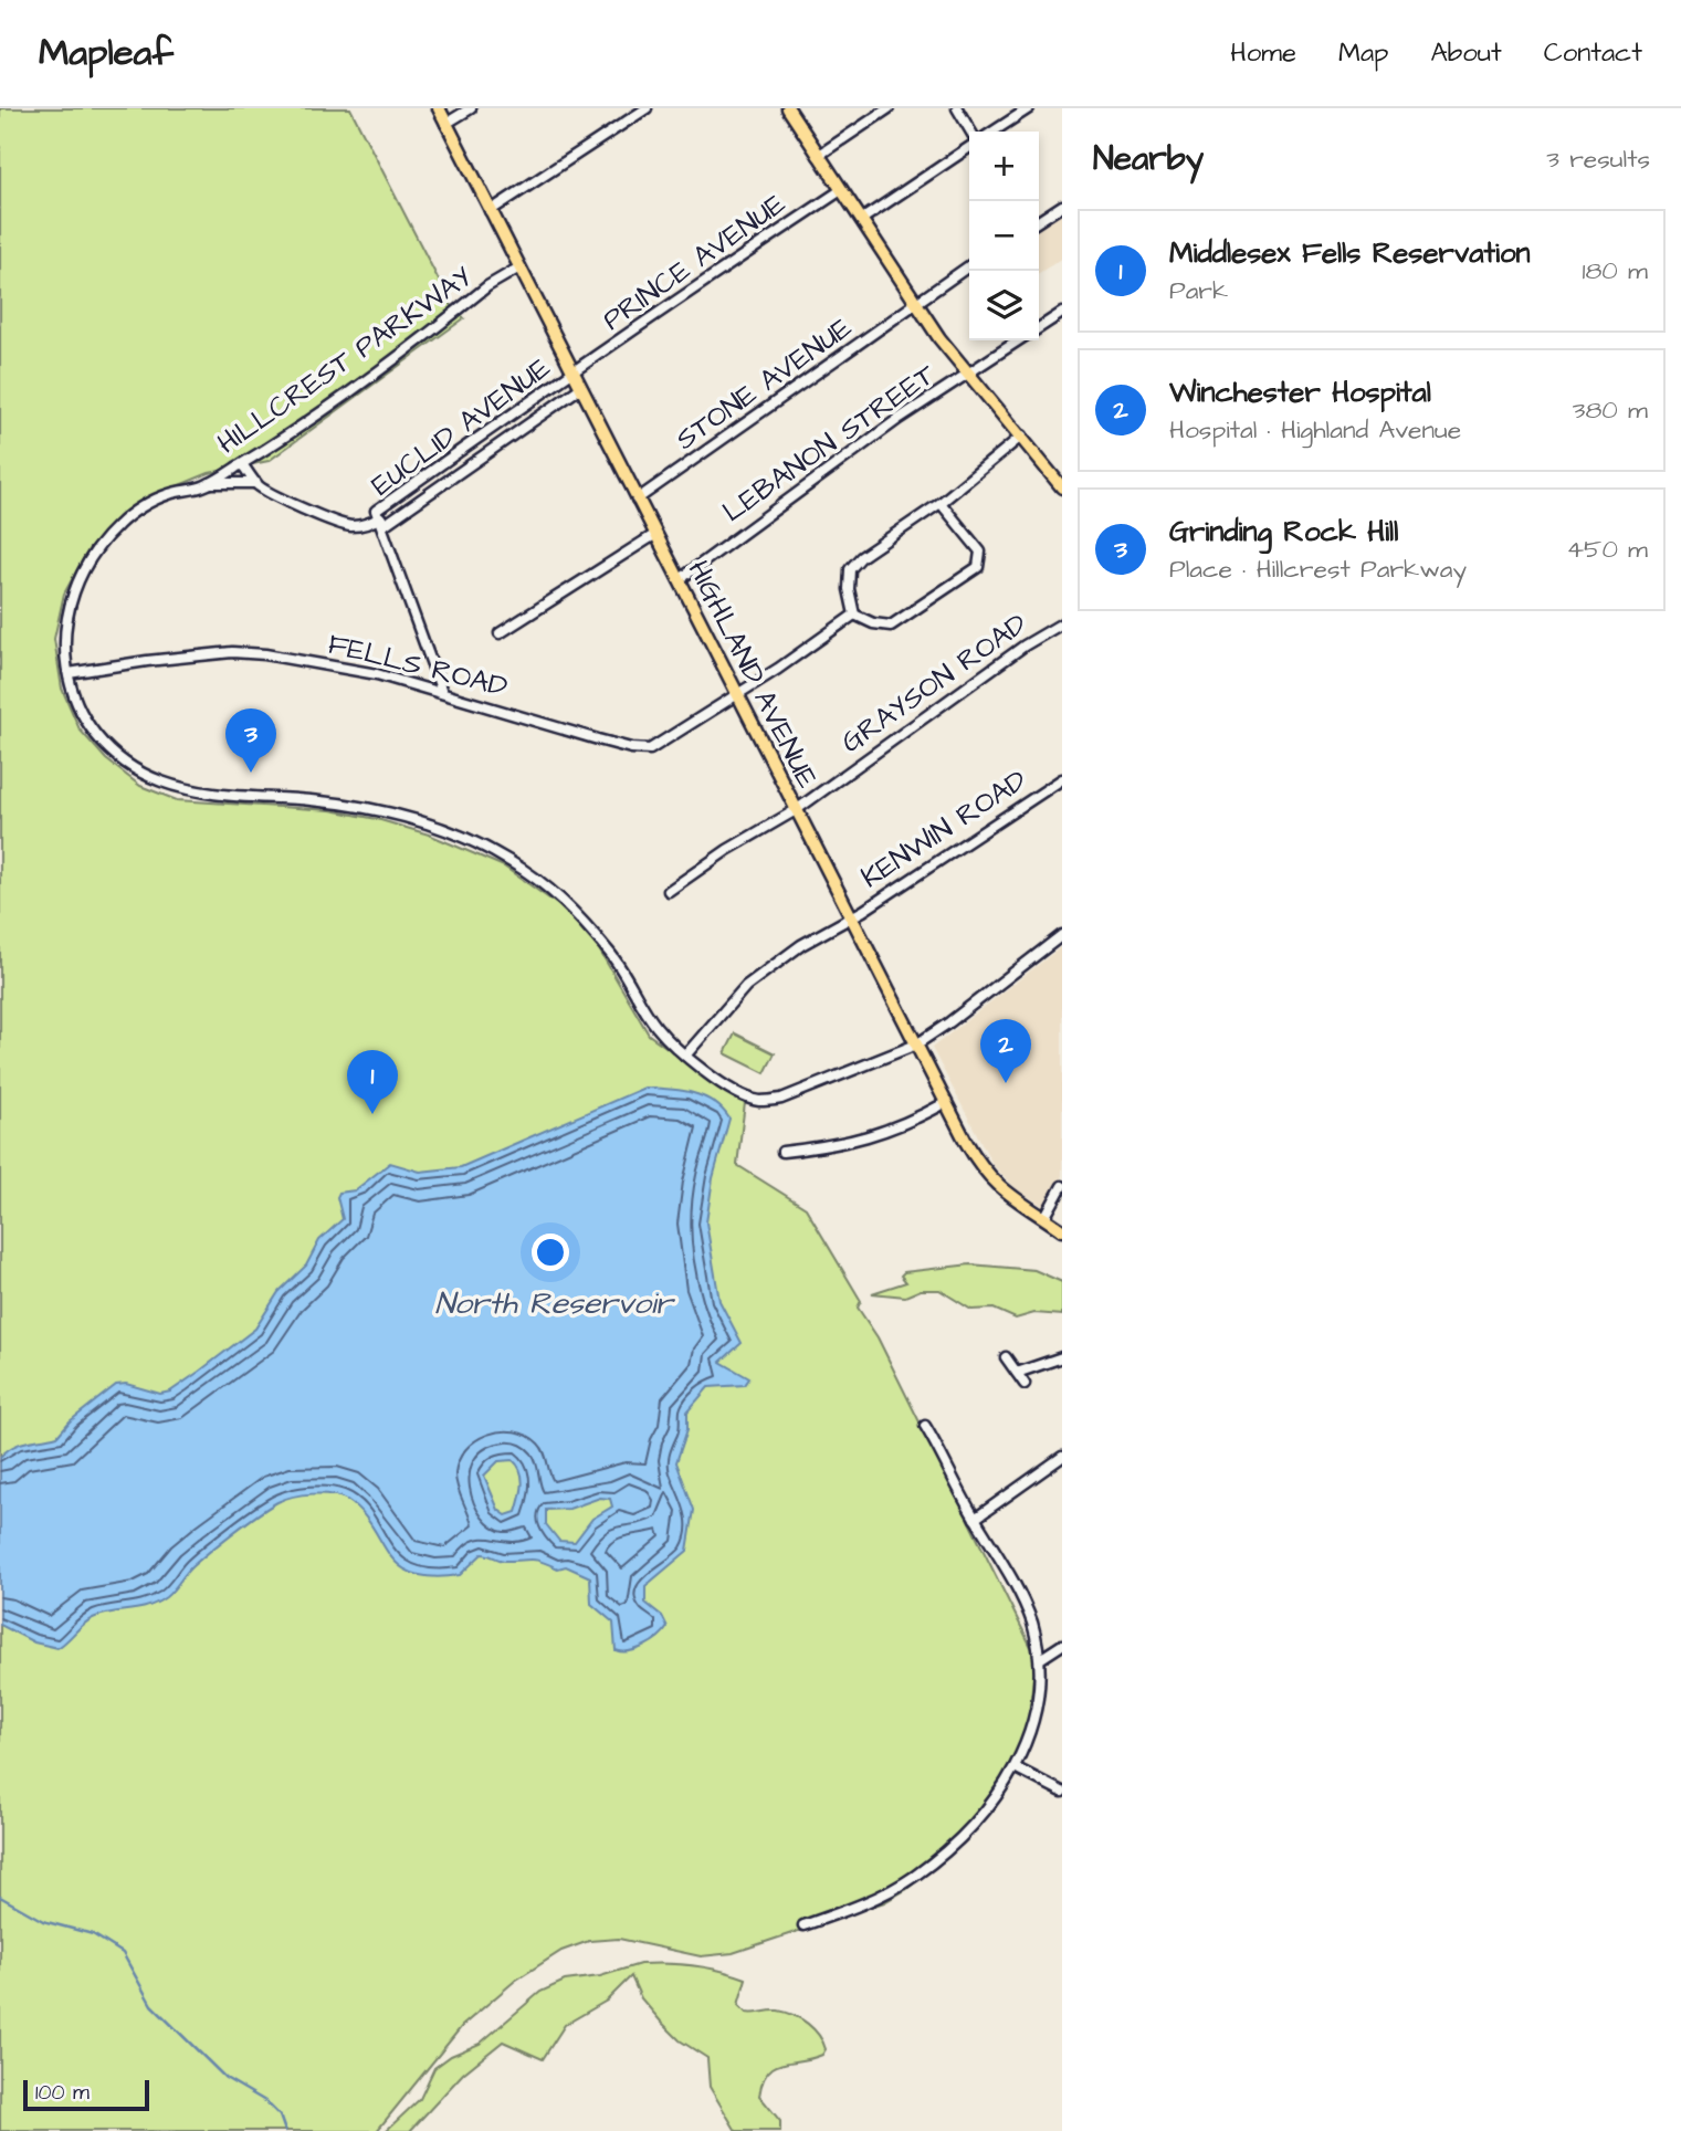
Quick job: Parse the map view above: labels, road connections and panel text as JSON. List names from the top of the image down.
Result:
{
  "streets": {
    "main road": ["HIGHLAND AVENUE"],
    "street": [
      "PRINCE AVENUE",
      "HILLCREST PARKWAY",
      "STONE AVENUE",
      "EUCLID AVENUE",
      "LEBANON STREET",
      "FELLS ROAD",
      "GRAYSON ROAD",
      "KENWIN ROAD"
    ]
  },
  "crossings": [
    ["PRINCE AVENUE", "EUCLID AVENUE"],
    ["PRINCE AVENUE", "HIGHLAND AVENUE"],
    ["HILLCREST PARKWAY", "EUCLID AVENUE"],
    ["HILLCREST PARKWAY", "FELLS ROAD"],
    ["HILLCREST PARKWAY", "HIGHLAND AVENUE"],
    ["HILLCREST PARKWAY", "KENWIN ROAD"],
    ["STONE AVENUE", "HIGHLAND AVENUE"],
    ["EUCLID AVENUE", "HIGHLAND AVENUE"],
    ["LEBANON STREET", "HIGHLAND AVENUE"],
    ["FELLS ROAD", "HIGHLAND AVENUE"],
    ["HIGHLAND AVENUE", "GRAYSON ROAD"],
    ["HIGHLAND AVENUE", "KENWIN ROAD"]
  ],
  "water": ["North Reservoir"],
  "scale_bar": "100 m",
  "page": {
    "header": "Mapleaf",
    "nav": [
      "Home",
      "Map",
      "About",
      "Contact"
    ],
    "heading": ["Nearby", "3 results"],
    "map_buttons": ["+", "−"],
    "list": [
      {
        "mark": "1",
        "name": "Middlesex Fells Reservation",
        "note": "Park",
        "value": "180 m"
      },
      {
        "mark": "2",
        "name": "Winchester Hospital",
        "note": "Hospital · Highland Avenue",
        "value": "380 m"
      },
      {
        "mark": "3",
        "name": "Grinding Rock Hill",
        "note": "Place · Hillcrest Parkway",
        "value": "450 m"
      }
    ],
    "pins": ["3", "2", "1"],
    "scale": "100 m"
  }
}
